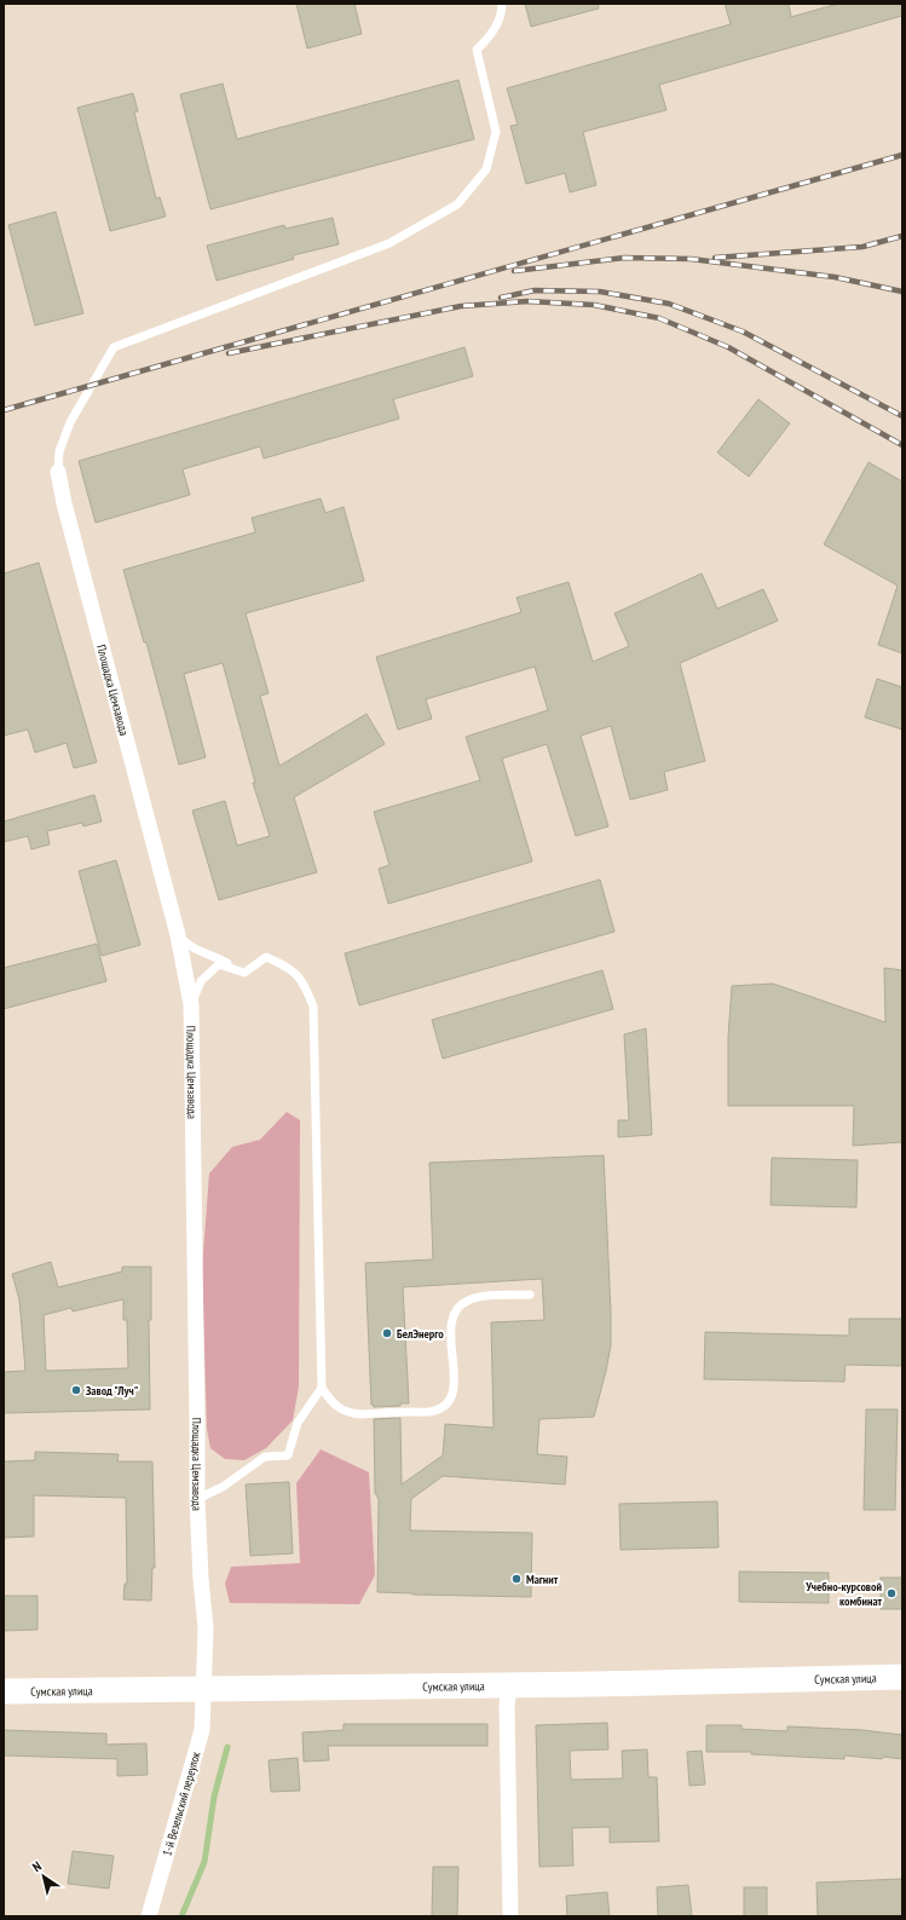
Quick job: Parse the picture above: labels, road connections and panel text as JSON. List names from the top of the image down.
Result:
{
  "streets": {
    "main road": ["Сумская улица"],
    "street": ["Площадка Цемзавода", "1-й Везельский переулок"]
  },
  "crossings": [
    ["Площадка Цемзавода", "Сумская улица"],
    ["Площадка Цемзавода", "1-й Везельский переулок"],
    ["Сумская улица", "1-й Везельский переулок"]
  ],
  "places": [
    "БелЭнерго",
    "Завод \"Луч\"",
    "Магнит",
    "Учебно-курсовой комбинат"
  ],
  "north": "top left"
}
